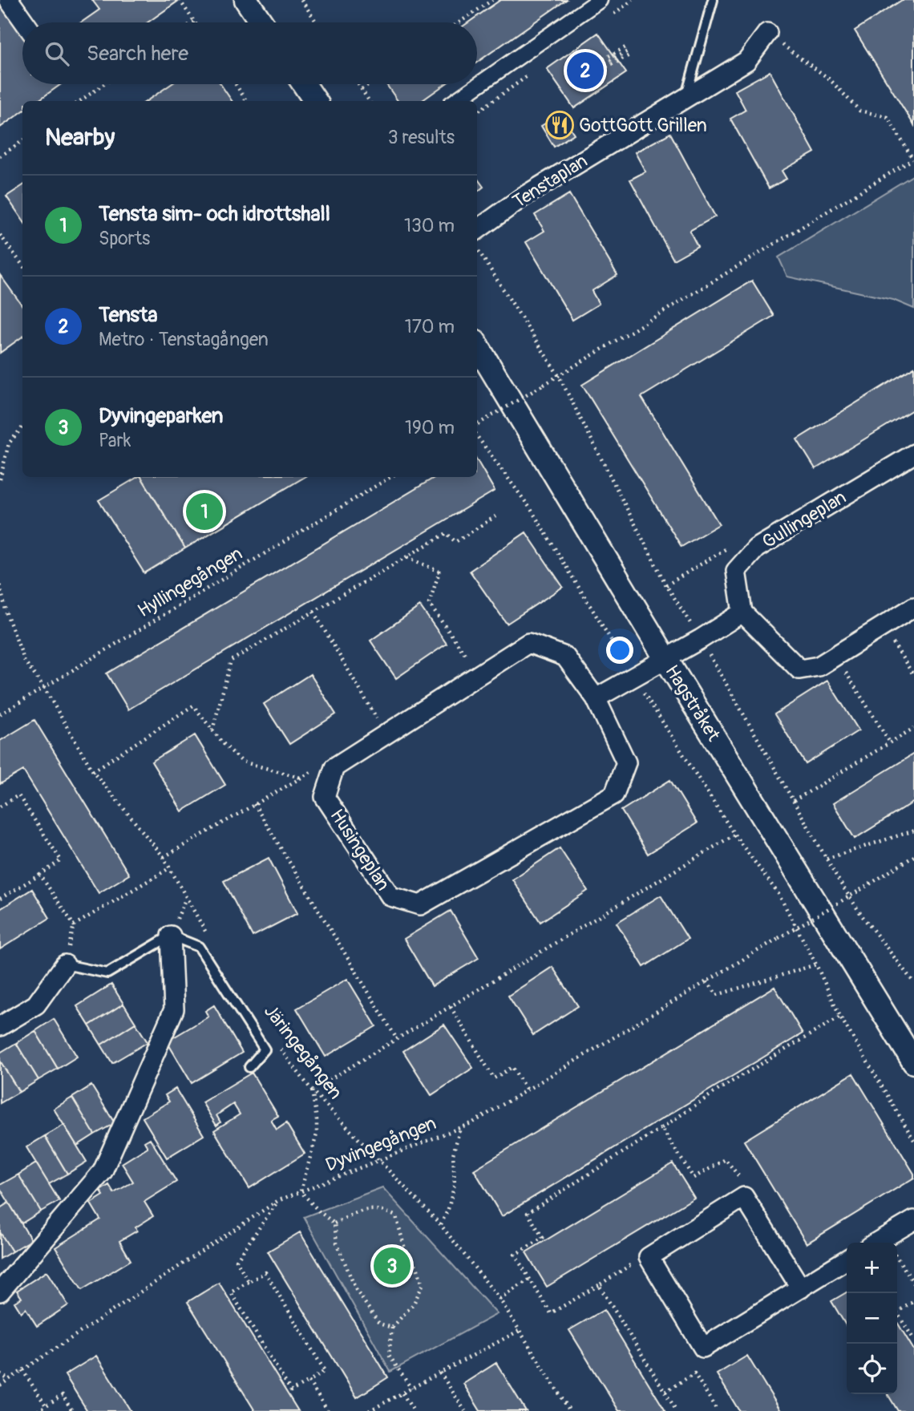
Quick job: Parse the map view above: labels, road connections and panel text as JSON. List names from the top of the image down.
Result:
{
  "streets": {
    "street": [
      "Tenstaplan",
      "Gullingeplan",
      "Hagstråket",
      "Husingeplan"
    ],
    "path": ["Hyllingegången", "Järingegången", "Dyvingegången"]
  },
  "crossings": [
    ["Järingegången", "Dyvingegången"]
  ],
  "places": {
    "restaurant": ["GottGott Grillen"]
  },
  "page": {
    "search": "Search here",
    "pins": ["2", "1", "3"],
    "heading": ["Nearby", "3 results"],
    "list": [
      {
        "mark": "1",
        "name": "Tensta sim- och idrottshall",
        "note": "Sports",
        "value": "130 m"
      },
      {
        "mark": "2",
        "name": "Tensta",
        "note": "Metro · Tenstagången",
        "value": "170 m"
      },
      {
        "mark": "3",
        "name": "Dyvingeparken",
        "note": "Park",
        "value": "190 m"
      }
    ],
    "map_buttons": ["+", "−"]
  }
}
